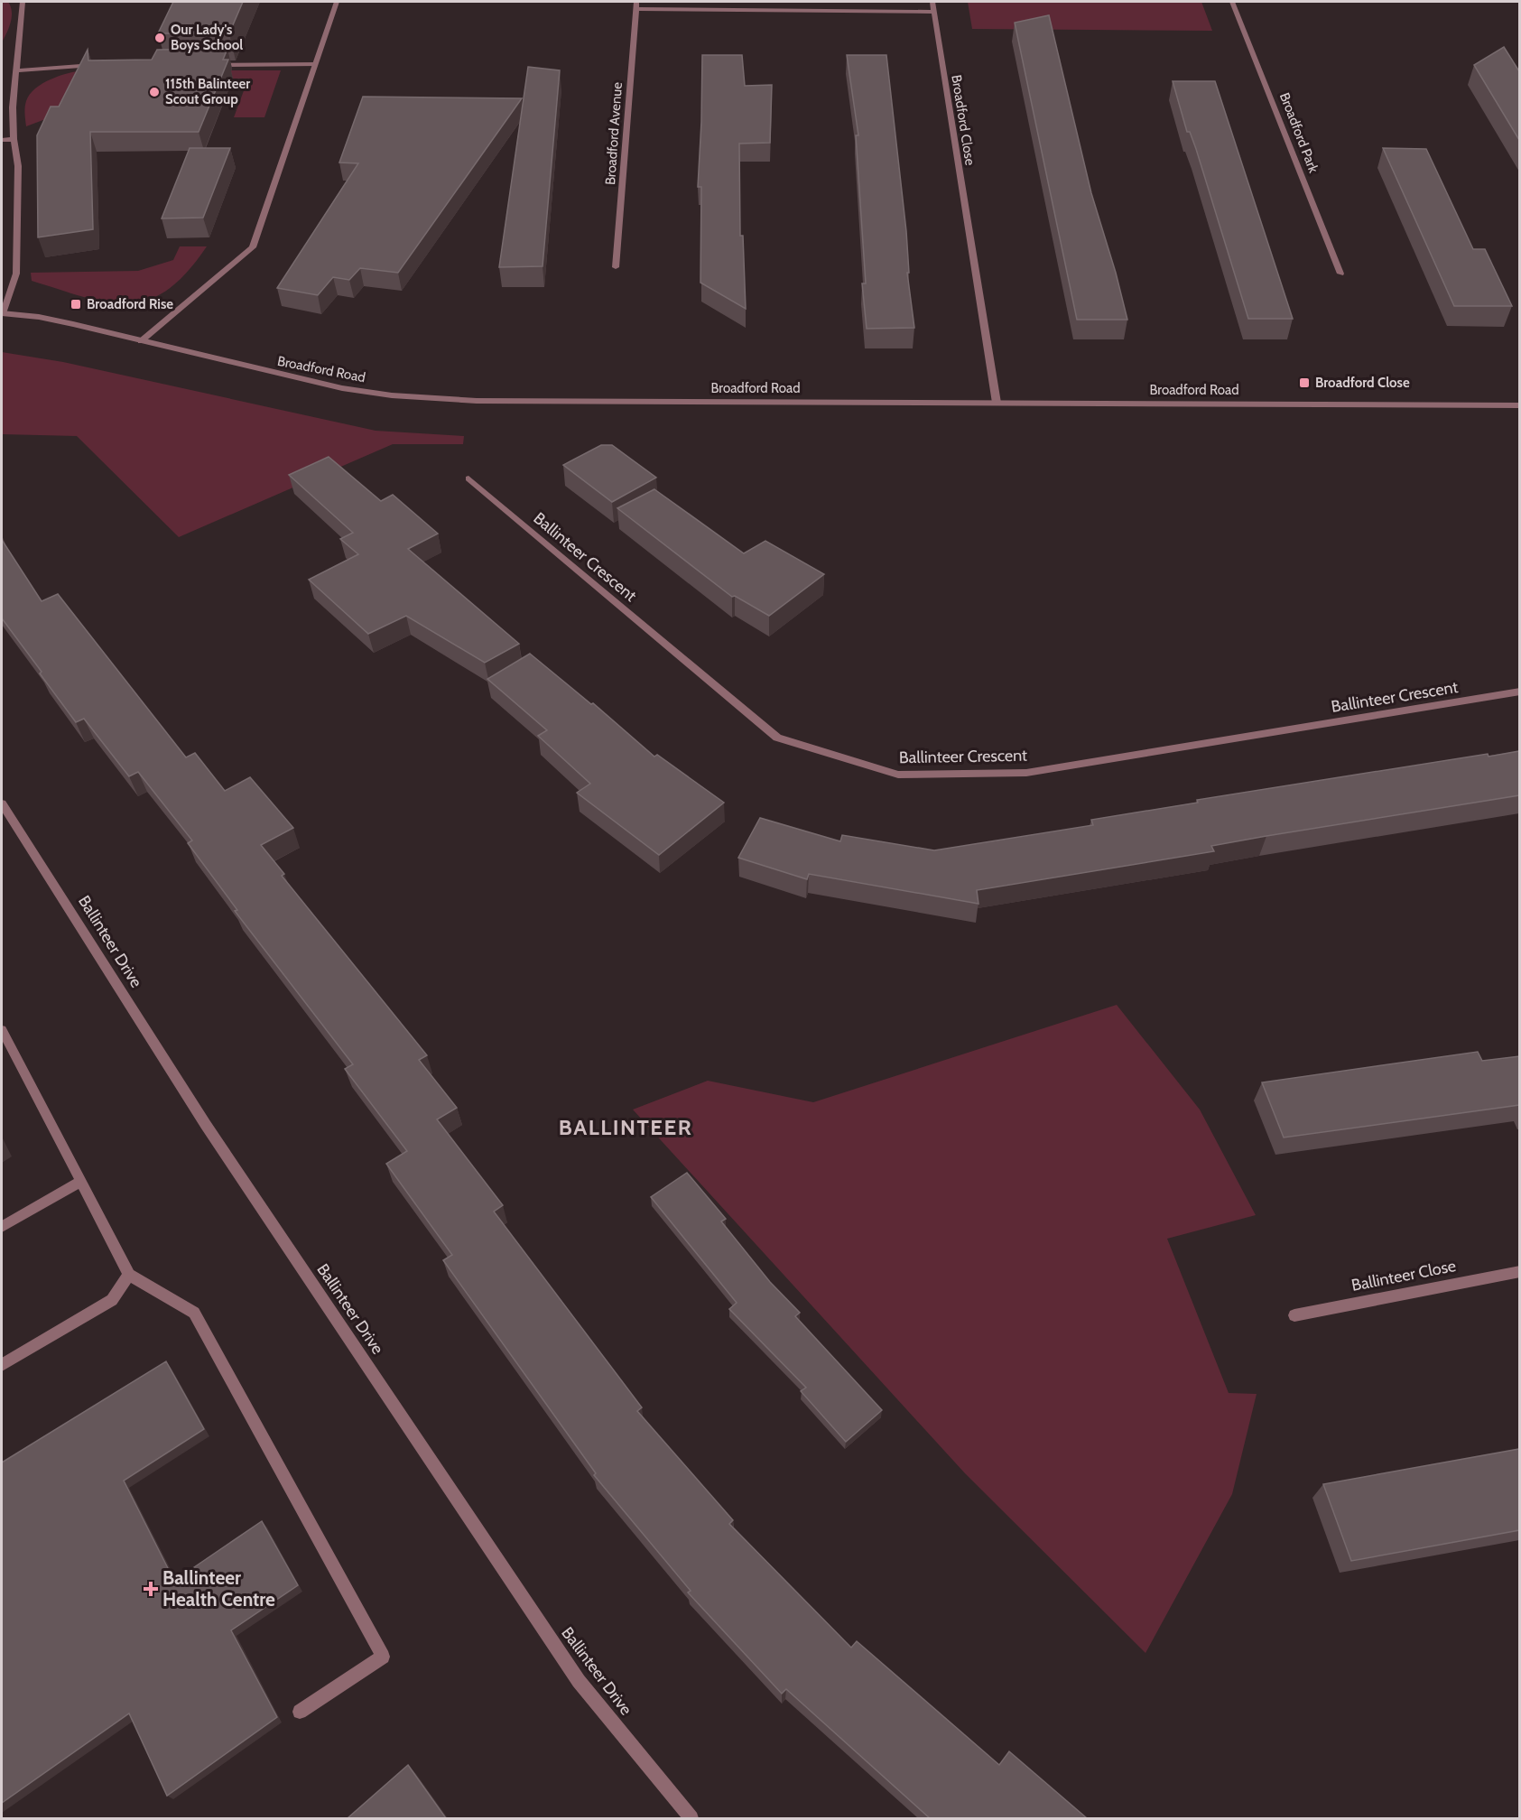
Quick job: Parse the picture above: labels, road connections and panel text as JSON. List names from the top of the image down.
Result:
{
  "streets": {
    "street": [
      "Broadford Close",
      "Broadford Park",
      "Broadford Avenue",
      "Broadford Road",
      "Ballinteer Crescent",
      "Ballinteer Drive",
      "Ballinteer Close"
    ]
  },
  "crossings": [
    ["Broadford Close", "Broadford Road"]
  ],
  "districts": ["BALLINTEER"],
  "places": {
    "other": ["Our Lady's Boys School", "115th Balinteer Scout Group"],
    "transit": ["Broadford Rise", "Broadford Close"],
    "health": ["Ballinteer Health Centre"]
  }
}
